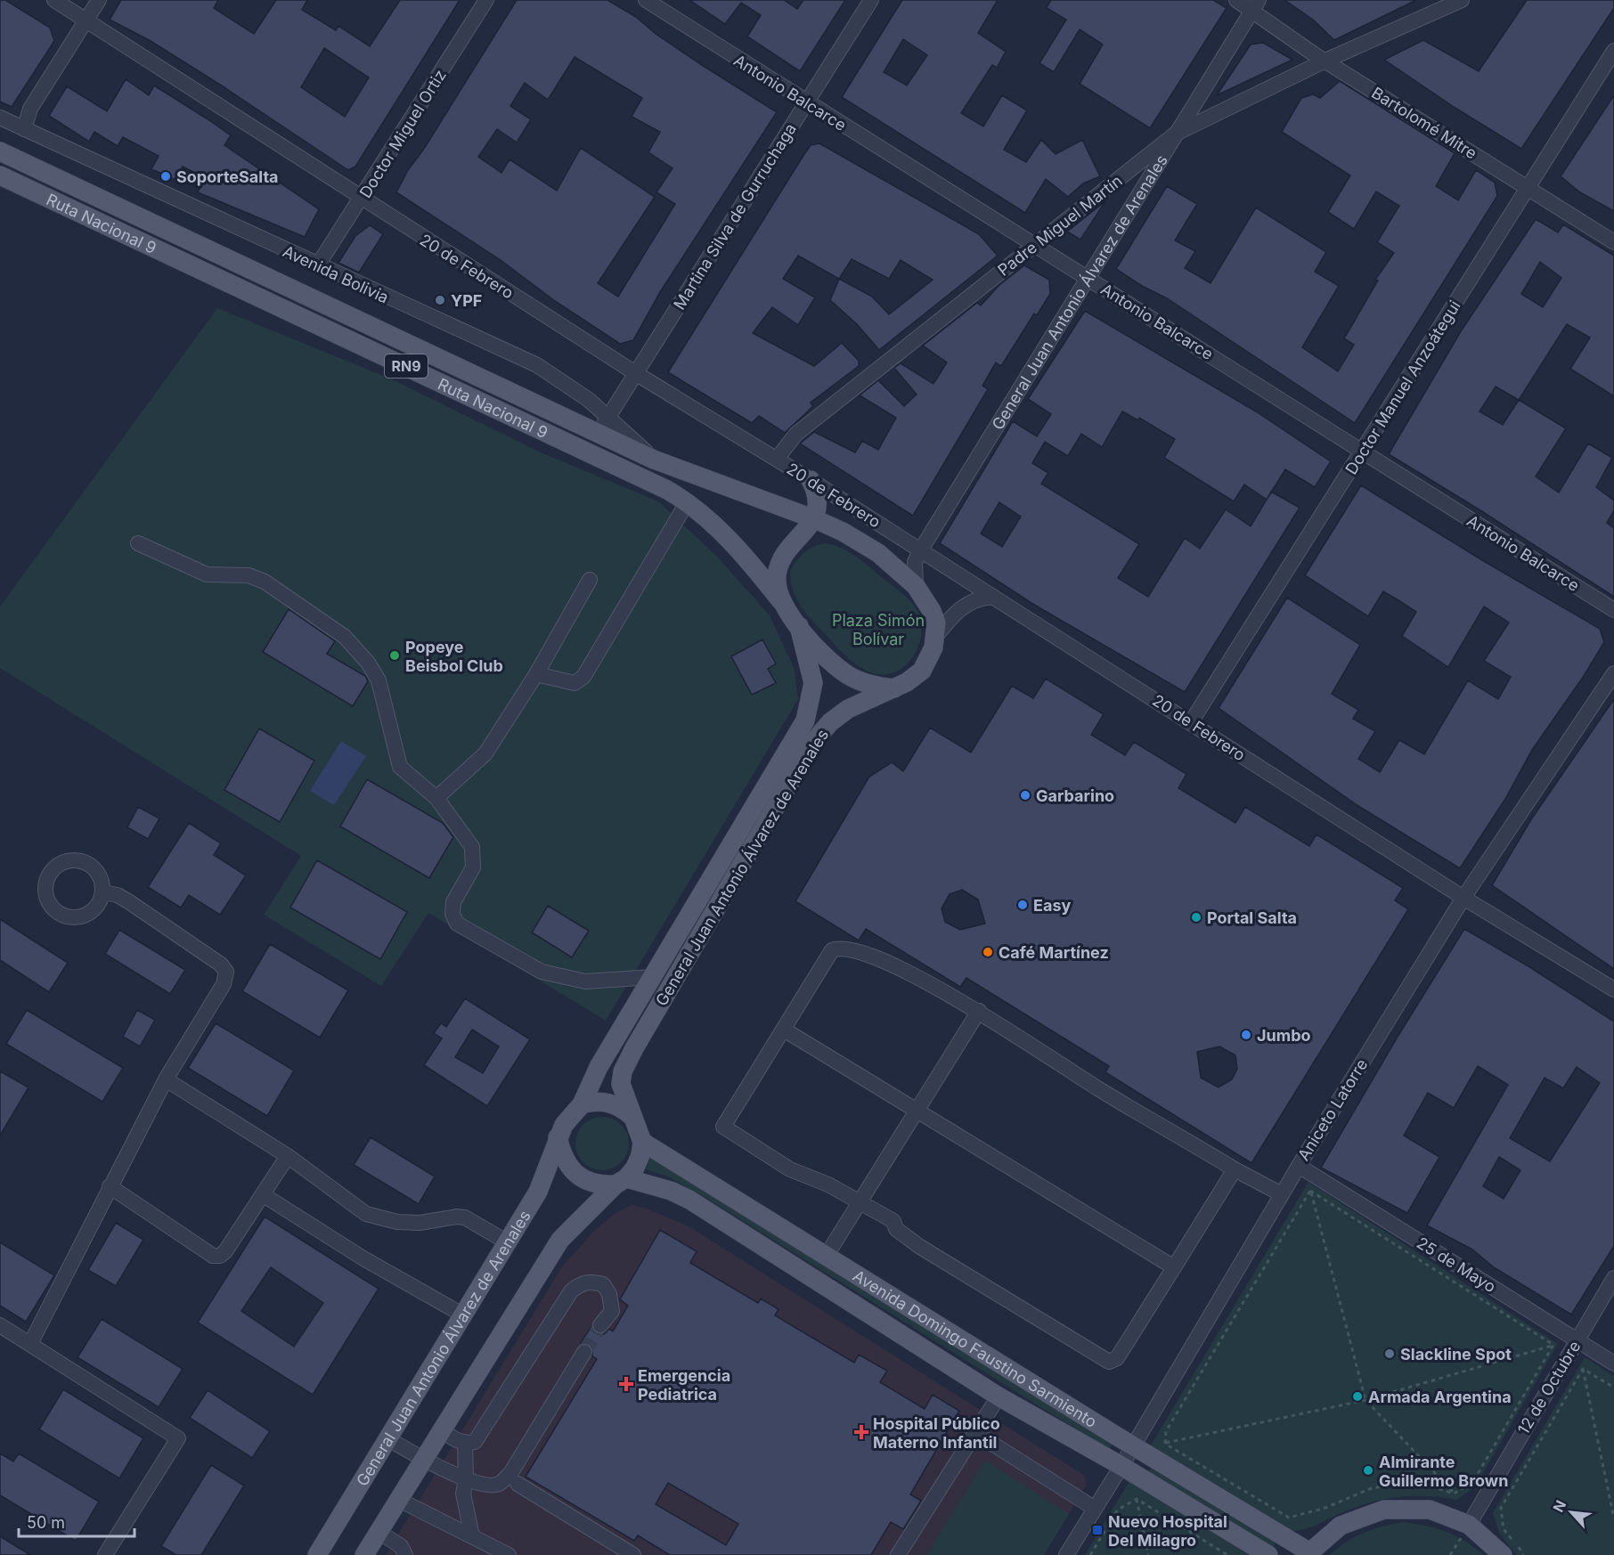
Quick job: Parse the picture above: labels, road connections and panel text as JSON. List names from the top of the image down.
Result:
{
  "streets": {
    "main road": [
      "Ruta Nacional 9",
      "General Juan Antonio Álvarez de Arenales",
      "RN9",
      "Avenida Domingo Faustino Sarmiento"
    ],
    "street": [
      "Antonio Balcarce",
      "Bartolomé Mitre",
      "Doctor Miguel Ortiz",
      "Martina Silva de Gurruchaga",
      "Padre Miguel Martín",
      "20 de Febrero",
      "Avenida Bolivia",
      "Doctor Manuel Anzoátegui",
      "Aniceto Latorre",
      "25 de Mayo",
      "12 de Octubre"
    ]
  },
  "crossings": [
    ["Antonio Balcarce", "Martina Silva de Gurruchaga"],
    ["Antonio Balcarce", "Padre Miguel Martín"],
    ["Antonio Balcarce", "General Juan Antonio Álvarez de Arenales"],
    ["Antonio Balcarce", "Doctor Manuel Anzoátegui"],
    ["Bartolomé Mitre", "Padre Miguel Martín"],
    ["Bartolomé Mitre", "General Juan Antonio Álvarez de Arenales"],
    ["Bartolomé Mitre", "Doctor Manuel Anzoátegui"],
    ["Doctor Miguel Ortiz", "20 de Febrero"],
    ["Doctor Miguel Ortiz", "Avenida Bolivia"],
    ["Martina Silva de Gurruchaga", "Ruta Nacional 9"],
    ["Martina Silva de Gurruchaga", "20 de Febrero"],
    ["Martina Silva de Gurruchaga", "Avenida Bolivia"],
    ["Ruta Nacional 9", "Avenida Bolivia"],
    ["Ruta Nacional 9", "General Juan Antonio Álvarez de Arenales"],
    ["Padre Miguel Martín", "20 de Febrero"],
    ["Padre Miguel Martín", "General Juan Antonio Álvarez de Arenales"],
    ["20 de Febrero", "General Juan Antonio Álvarez de Arenales"],
    ["20 de Febrero", "Doctor Manuel Anzoátegui"],
    ["20 de Febrero", "Aniceto Latorre"],
    ["General Juan Antonio Álvarez de Arenales", "Avenida Domingo Faustino Sarmiento"],
    ["Aniceto Latorre", "25 de Mayo"],
    ["Aniceto Latorre", "Avenida Domingo Faustino Sarmiento"],
    ["25 de Mayo", "12 de Octubre"]
  ],
  "parks": ["Plaza Simón Bolívar"],
  "places": {
    "other": [
      "SoporteSalta",
      "YPF",
      "Popeye Beisbol Club",
      "Garbarino",
      "Easy",
      "Portal Salta",
      "Café Martínez",
      "Jumbo",
      "Slackline Spot",
      "Armada Argentina",
      "Almirante Guillermo Brown"
    ],
    "health": ["Emergencia Pediatrica", "Hospital Público Materno Infantil"],
    "transit": ["Nuevo Hospital Del Milagro"]
  },
  "scale_bar": "50 m",
  "north": "top left"
}
